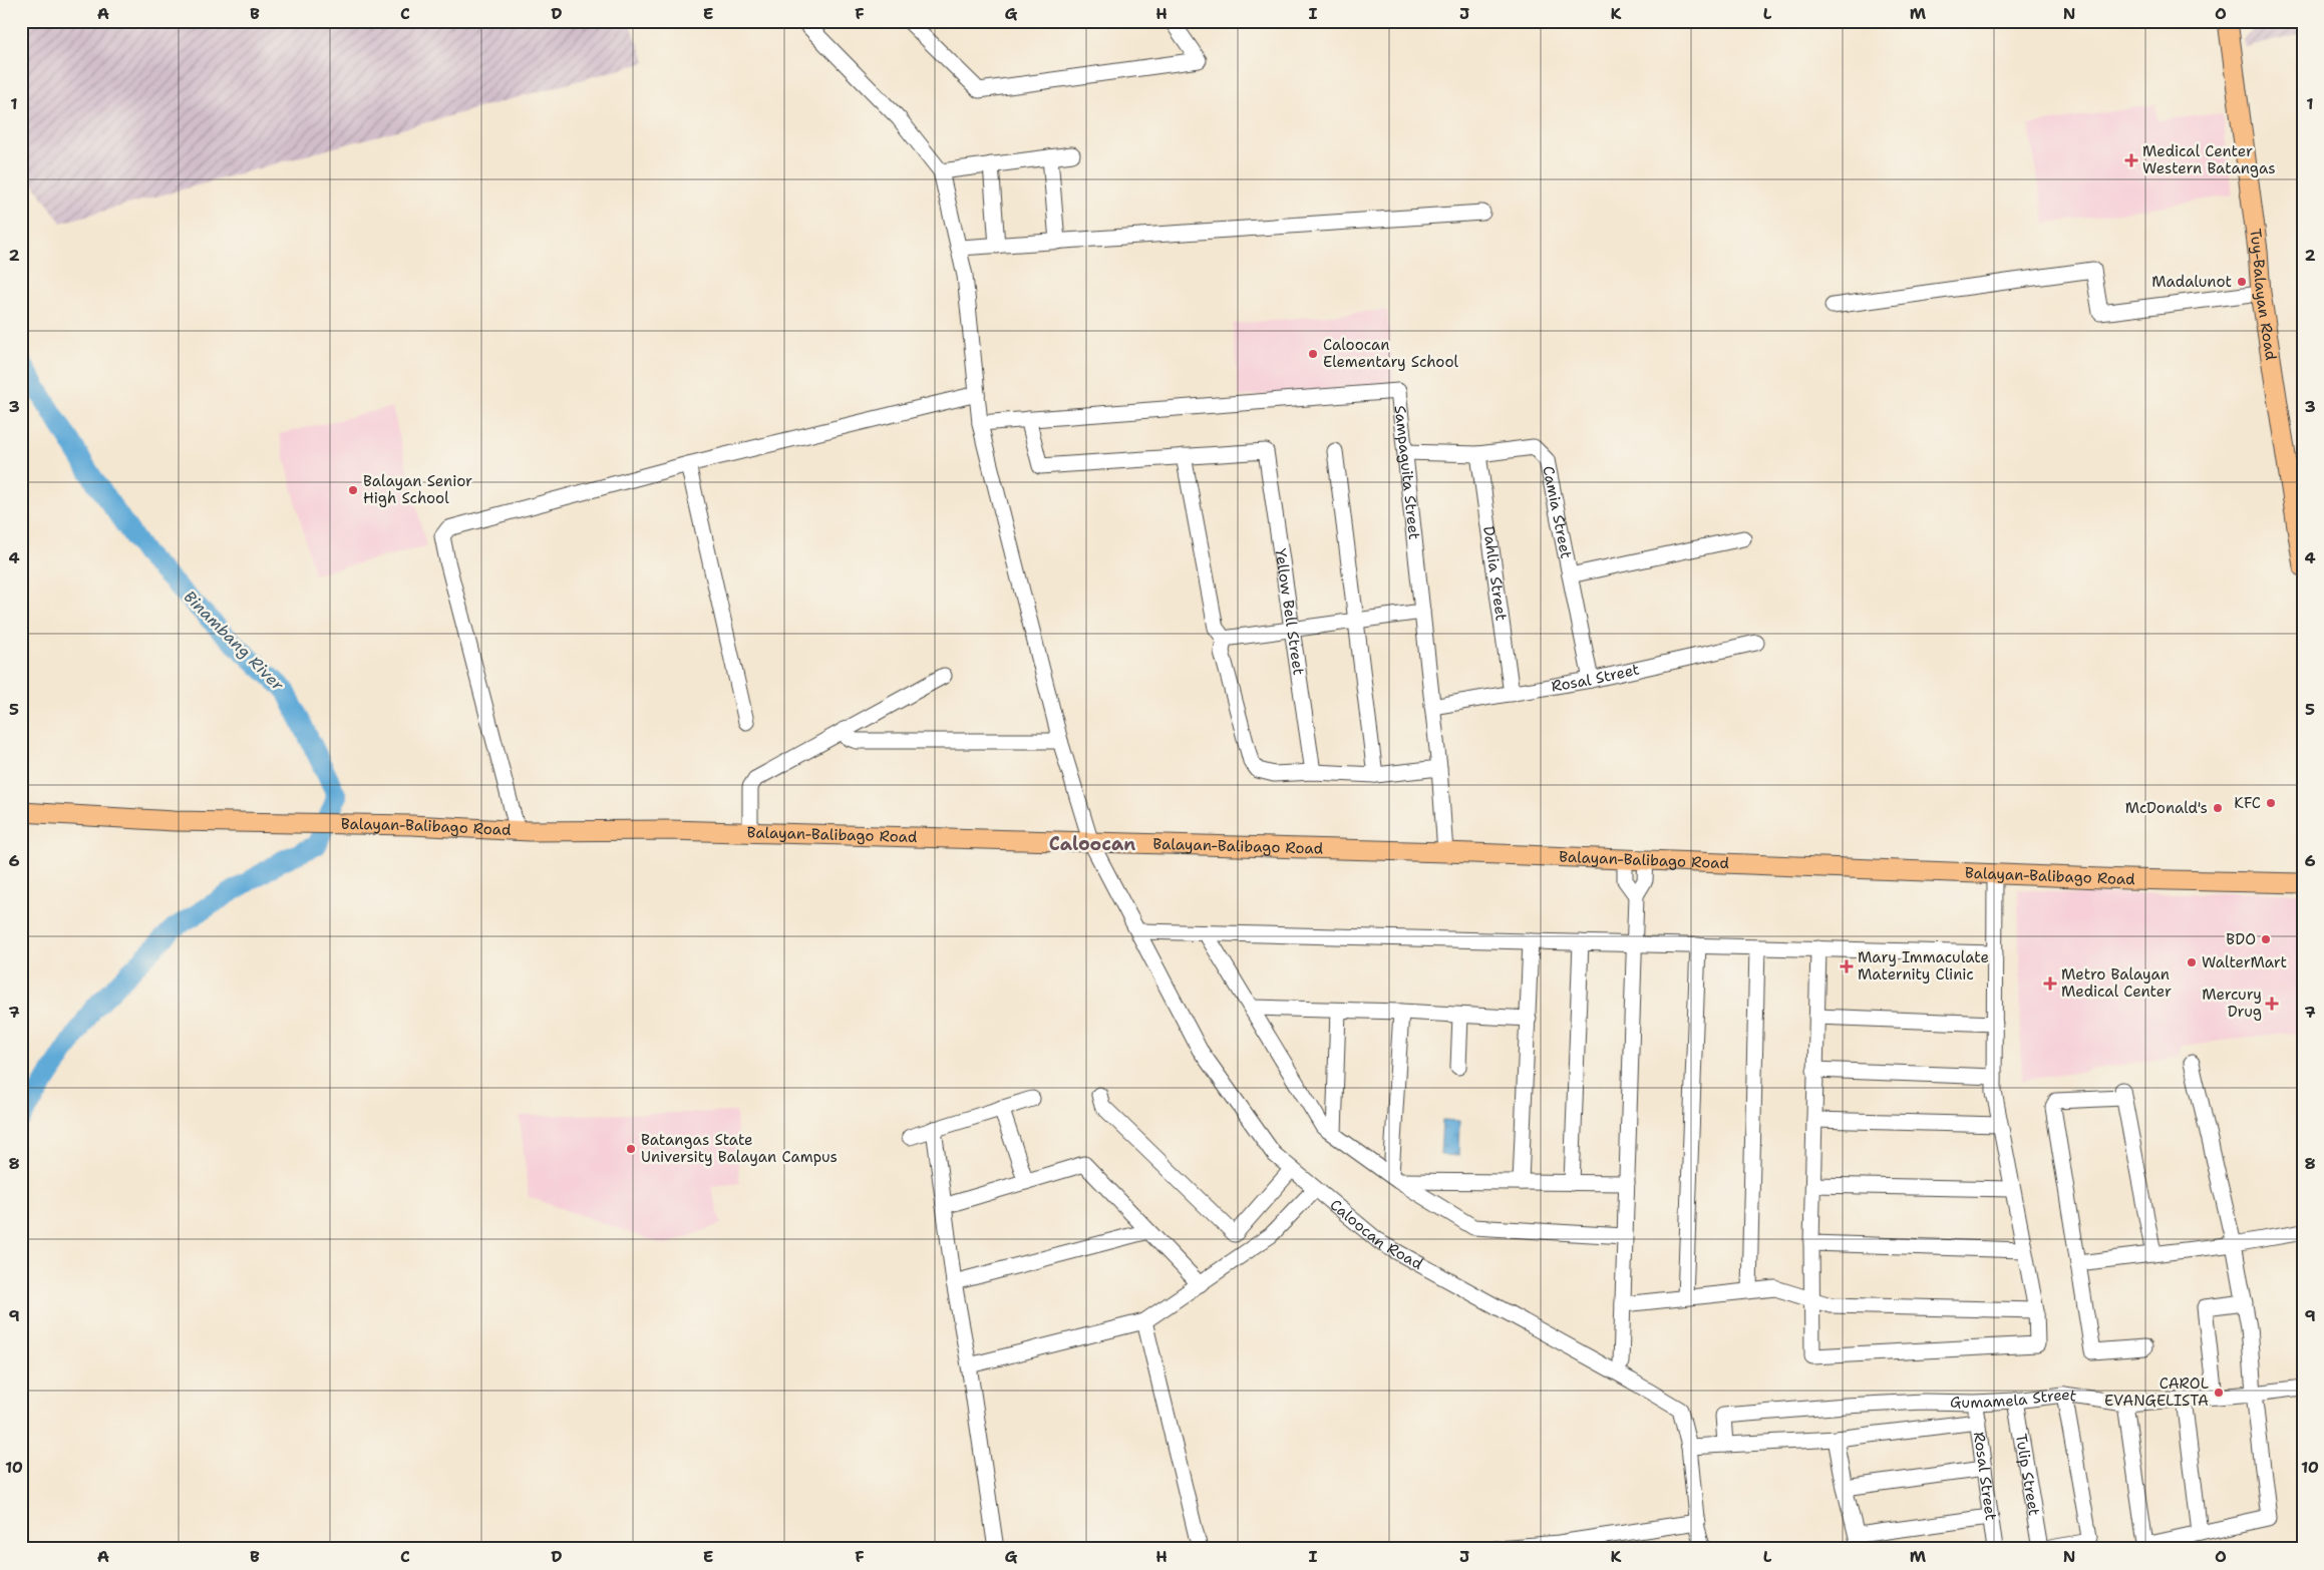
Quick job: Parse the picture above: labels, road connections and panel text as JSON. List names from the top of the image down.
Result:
{
  "streets": {
    "main road": ["Tuy-Balayan Road", "Balayan-Balibago Road"],
    "street": [
      "Sampaguita Street",
      "Camia Street",
      "Dahlia Street",
      "Yellow Bell Street",
      "Rosal Street",
      "Caloocan Road",
      "Gumamela Street",
      "Tulip Street"
    ]
  },
  "crossings": [
    ["Sampaguita Street", "Camia Street"],
    ["Sampaguita Street", "Rosal Street"],
    ["Sampaguita Street", "Balayan-Balibago Road"],
    ["Sampaguita Street", "Caloocan Road"],
    ["Camia Street", "Dahlia Street"],
    ["Camia Street", "Rosal Street"],
    ["Dahlia Street", "Rosal Street"],
    ["Rosal Street", "Gumamela Street"],
    ["Balayan-Balibago Road", "Caloocan Road"],
    ["Gumamela Street", "Tulip Street"]
  ],
  "districts": ["Caloocan"],
  "water": ["Binambang River"],
  "places": {
    "health": [
      "Medical Center Western Batangas",
      "Mary Immaculate Maternity Clinic",
      "Metro Balayan Medical Center",
      "Mercury Drug"
    ],
    "other": [
      "Madalunot",
      "Caloocan Elementary School",
      "Balayan Senior High School",
      "KFC",
      "McDonald's",
      "BDO",
      "WalterMart",
      "Batangas State University Balayan Campus",
      "CAROL EVANGELISTA"
    ]
  },
  "grid": {
    "columns": [
      "A",
      "B",
      "C",
      "D",
      "E",
      "F",
      "G",
      "H",
      "I",
      "J",
      "K",
      "L",
      "M",
      "N",
      "O"
    ],
    "rows": [
      "1",
      "2",
      "3",
      "4",
      "5",
      "6",
      "7",
      "8",
      "9",
      "10"
    ]
  }
}
